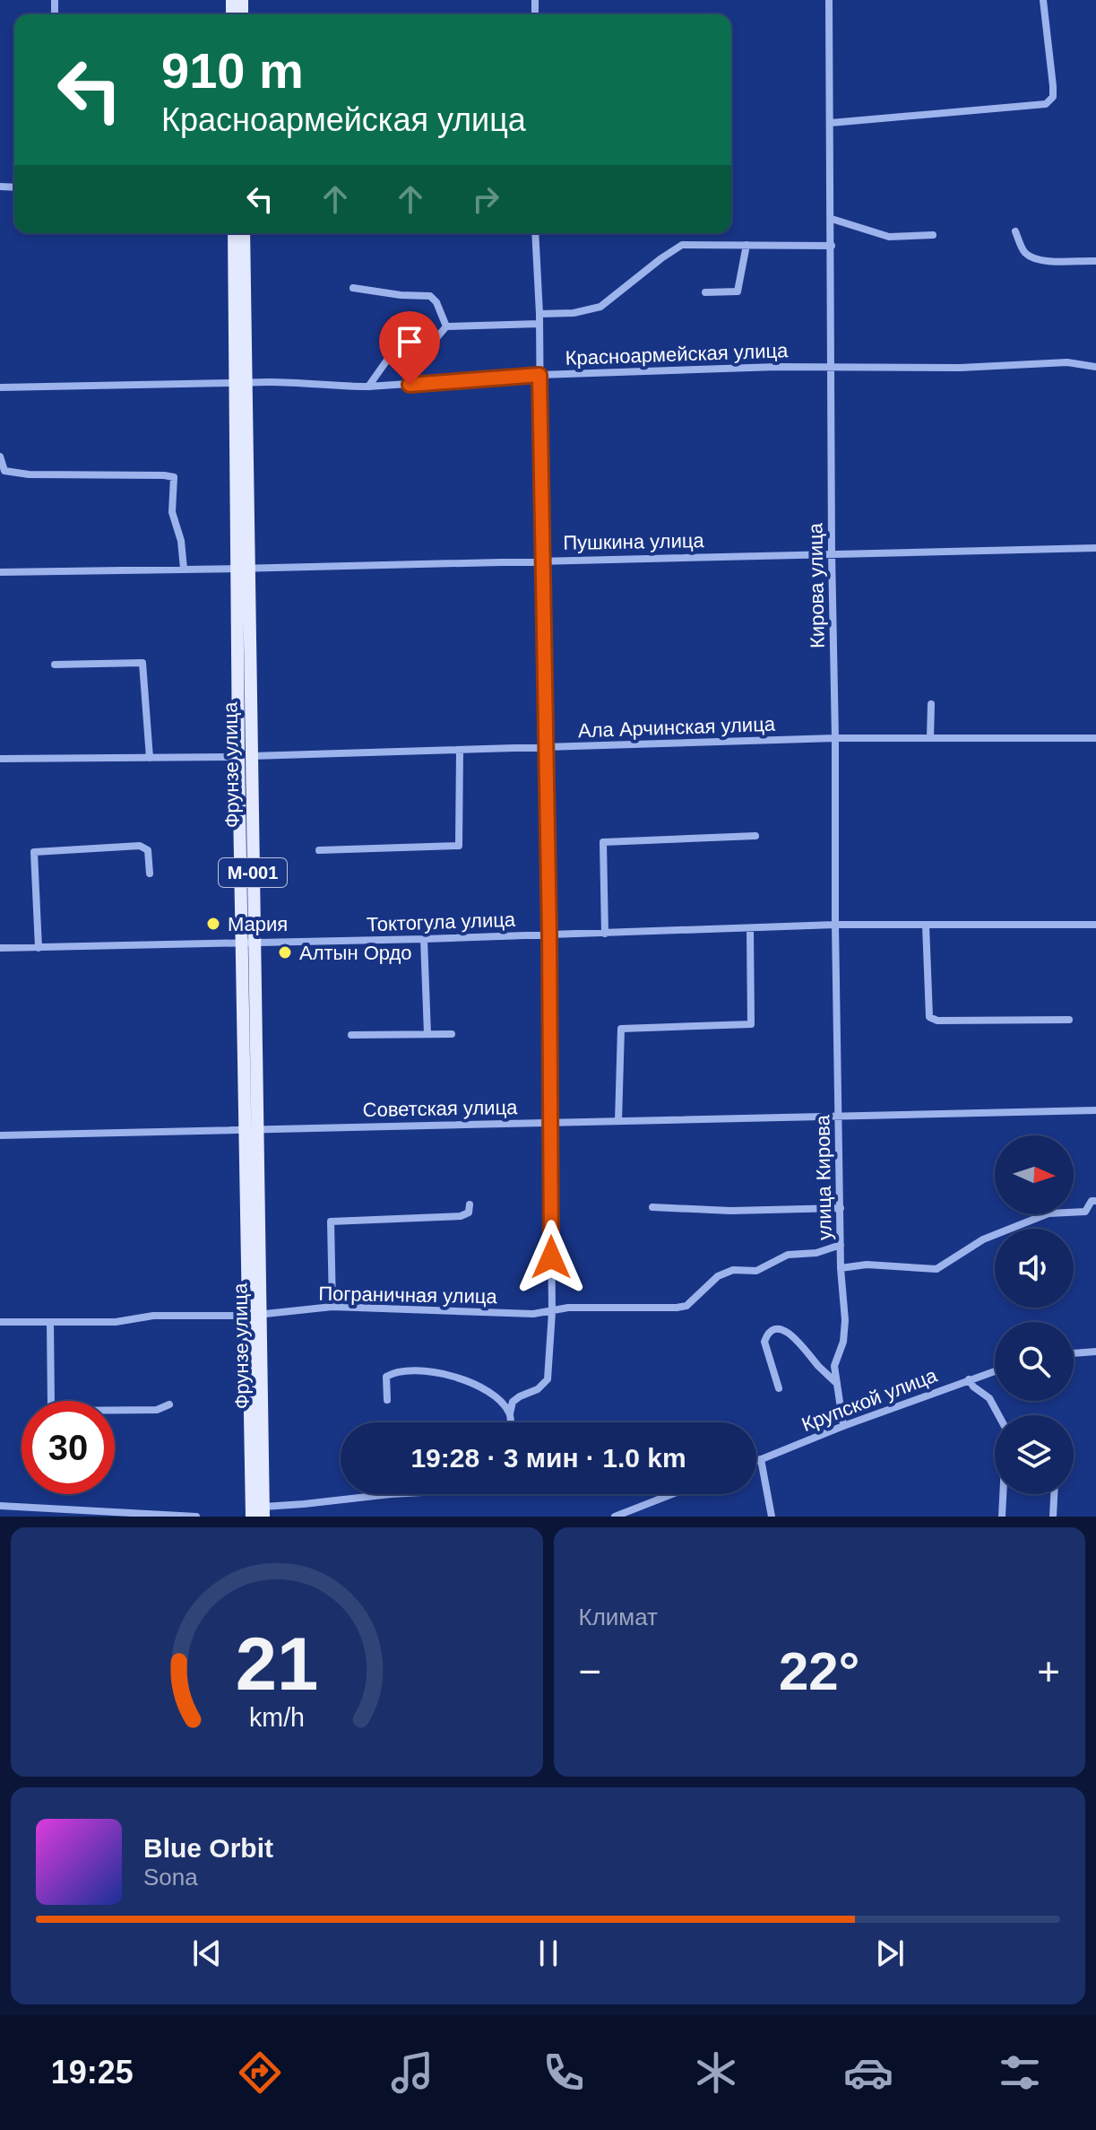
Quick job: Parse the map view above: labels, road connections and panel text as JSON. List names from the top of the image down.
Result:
{
  "streets": {
    "main road": ["Фрунзе улица", "M-001"],
    "street": [
      "Красноармейская улица",
      "Пушкина улица",
      "Кирова улица",
      "Ала Арчинская улица",
      "Токтогула улица",
      "Советская улица",
      "улица Кирова",
      "Пограничная улица",
      "Крупской улица"
    ]
  },
  "crossings": [
    ["Красноармейская улица", "Кирова улица"],
    ["Красноармейская улица", "Фрунзе улица"],
    ["Пушкина улица", "Кирова улица"],
    ["Пушкина улица", "Фрунзе улица"],
    ["Кирова улица", "Ала Арчинская улица"],
    ["Кирова улица", "Токтогула улица"],
    ["Кирова улица", "улица Кирова"],
    ["Ала Арчинская улица", "Фрунзе улица"],
    ["Фрунзе улица", "Токтогула улица"],
    ["Фрунзе улица", "Советская улица"],
    ["Фрунзе улица", "Пограничная улица"],
    ["Токтогула улица", "улица Кирова"],
    ["Советская улица", "улица Кирова"],
    ["улица Кирова", "Пограничная улица"],
    ["улица Кирова", "Крупской улица"]
  ],
  "places": ["Мария", "Алтын Ордо"],
  "north": "right",
  "page": {
    "turn": ["910 m", "Красноармейская улица"],
    "limit": "30",
    "trip": "19:28 · 3 мин · 1.0 km",
    "tile": "Климат",
    "heat": ["−", "22°", "+"],
    "song": ["Blue Orbit", "Sona"],
    "tabs": "19:25",
    "gauge": ["21", "km/h"]
  }
}
